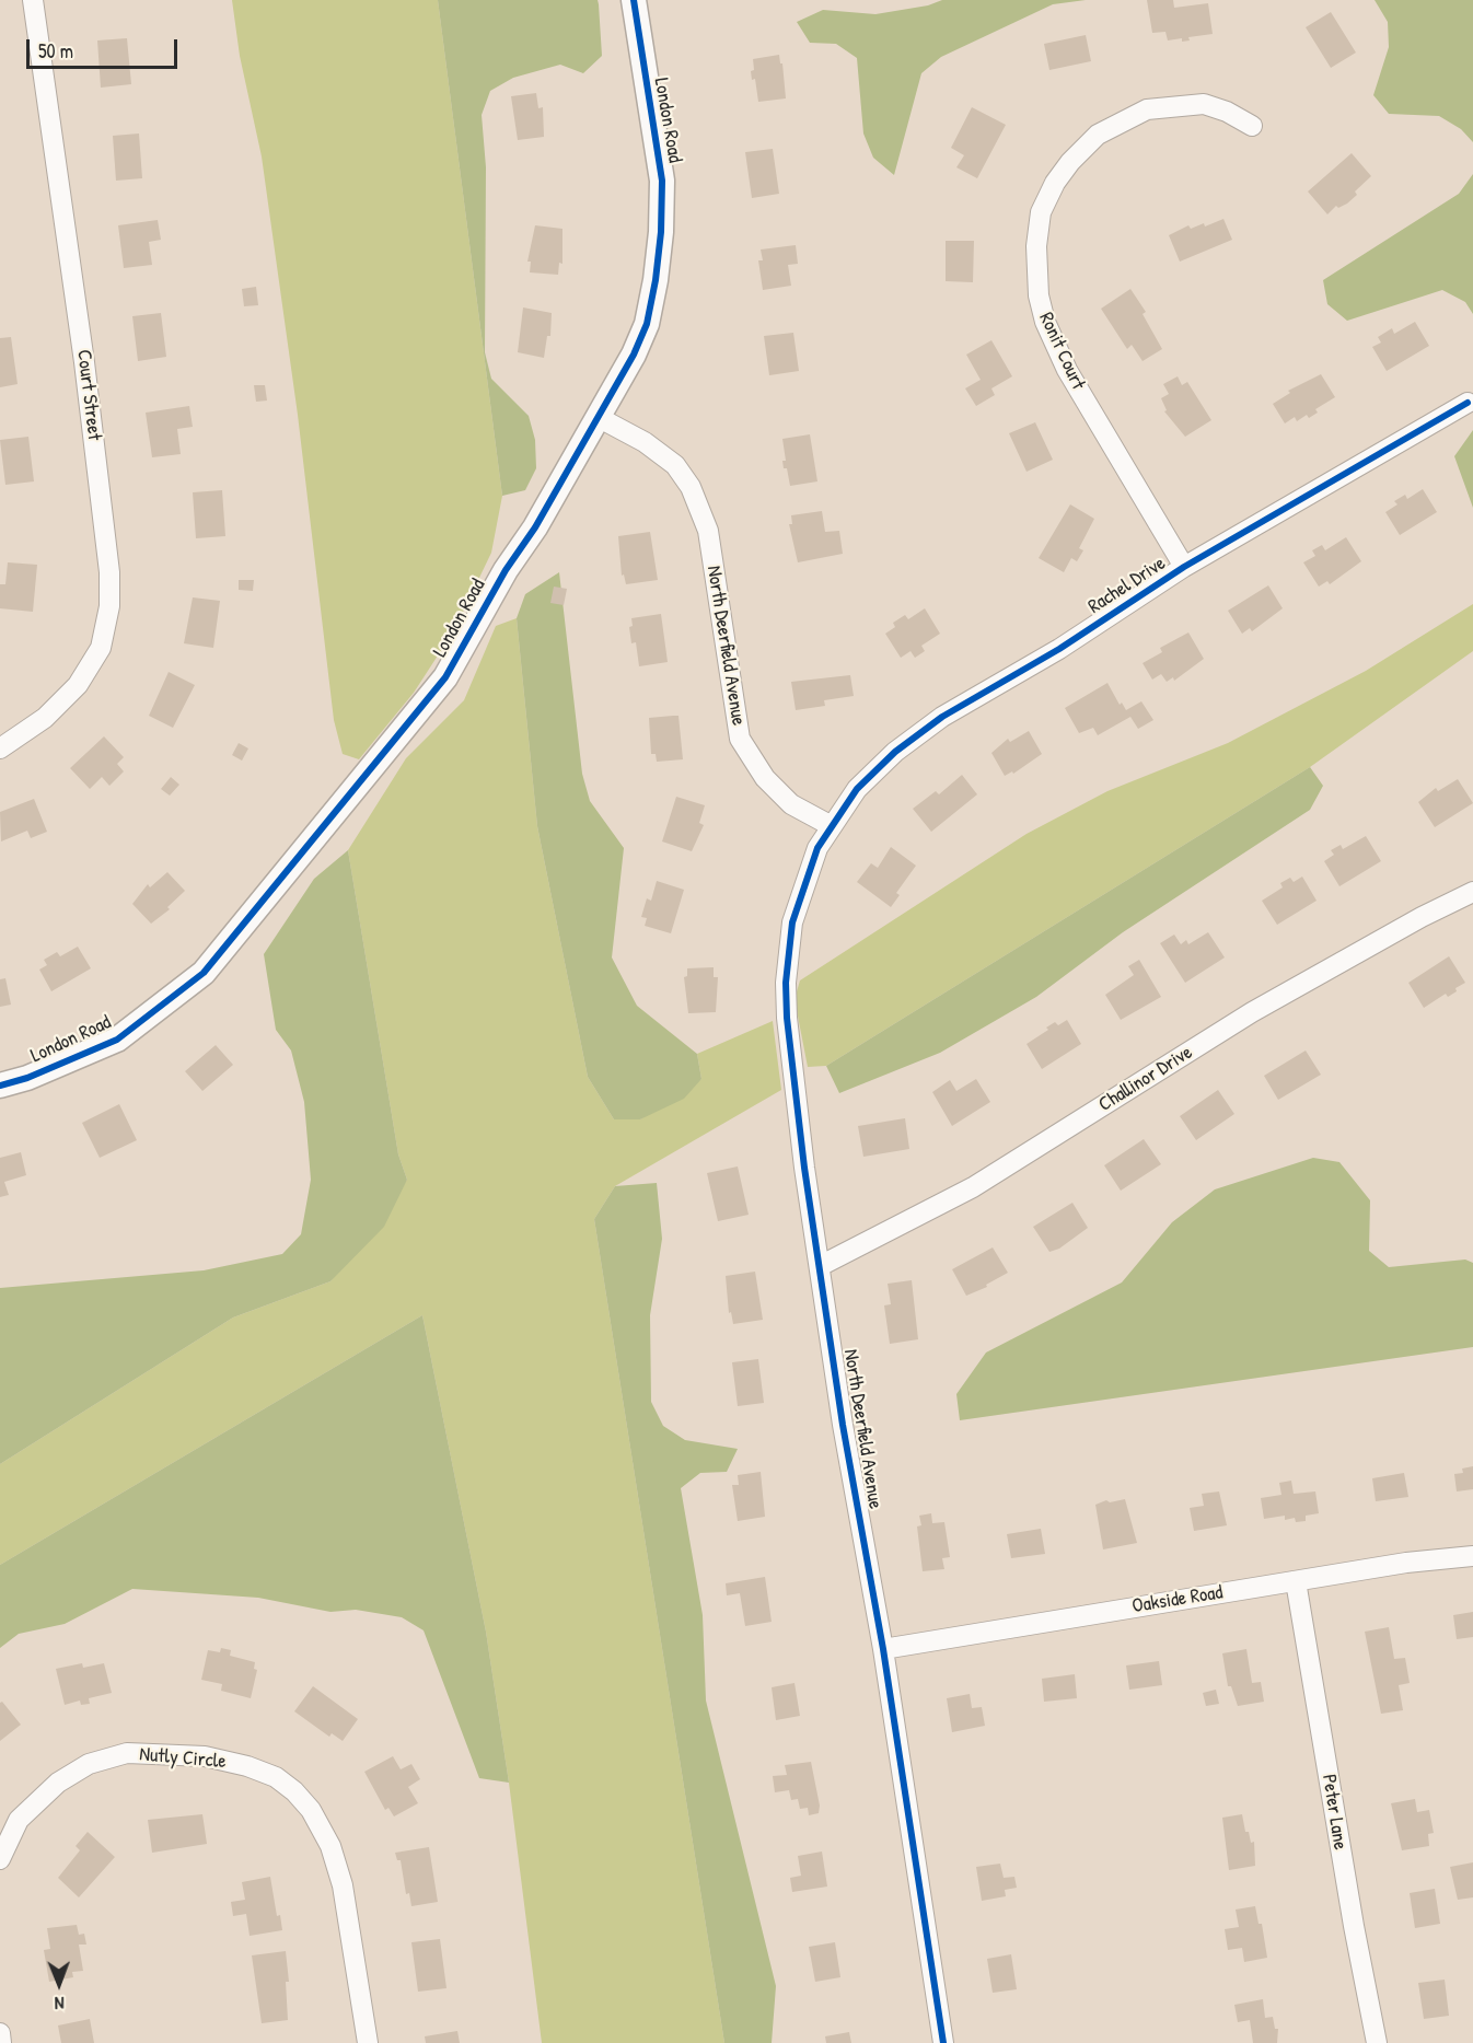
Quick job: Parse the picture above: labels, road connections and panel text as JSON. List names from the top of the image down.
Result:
{
  "streets": {
    "street": [
      "London Road",
      "Ronit Court",
      "Court Street",
      "Rachel Drive",
      "North Deerfield Avenue",
      "Challinor Drive",
      "Oakside Road",
      "Nutly Circle",
      "Peter Lane"
    ]
  },
  "crossings": [
    ["London Road", "North Deerfield Avenue"],
    ["Ronit Court", "Rachel Drive"],
    ["Rachel Drive", "North Deerfield Avenue"],
    ["North Deerfield Avenue", "Challinor Drive"],
    ["North Deerfield Avenue", "Oakside Road"],
    ["Oakside Road", "Peter Lane"]
  ],
  "scale_bar": "50 m",
  "north": "bottom"
}
